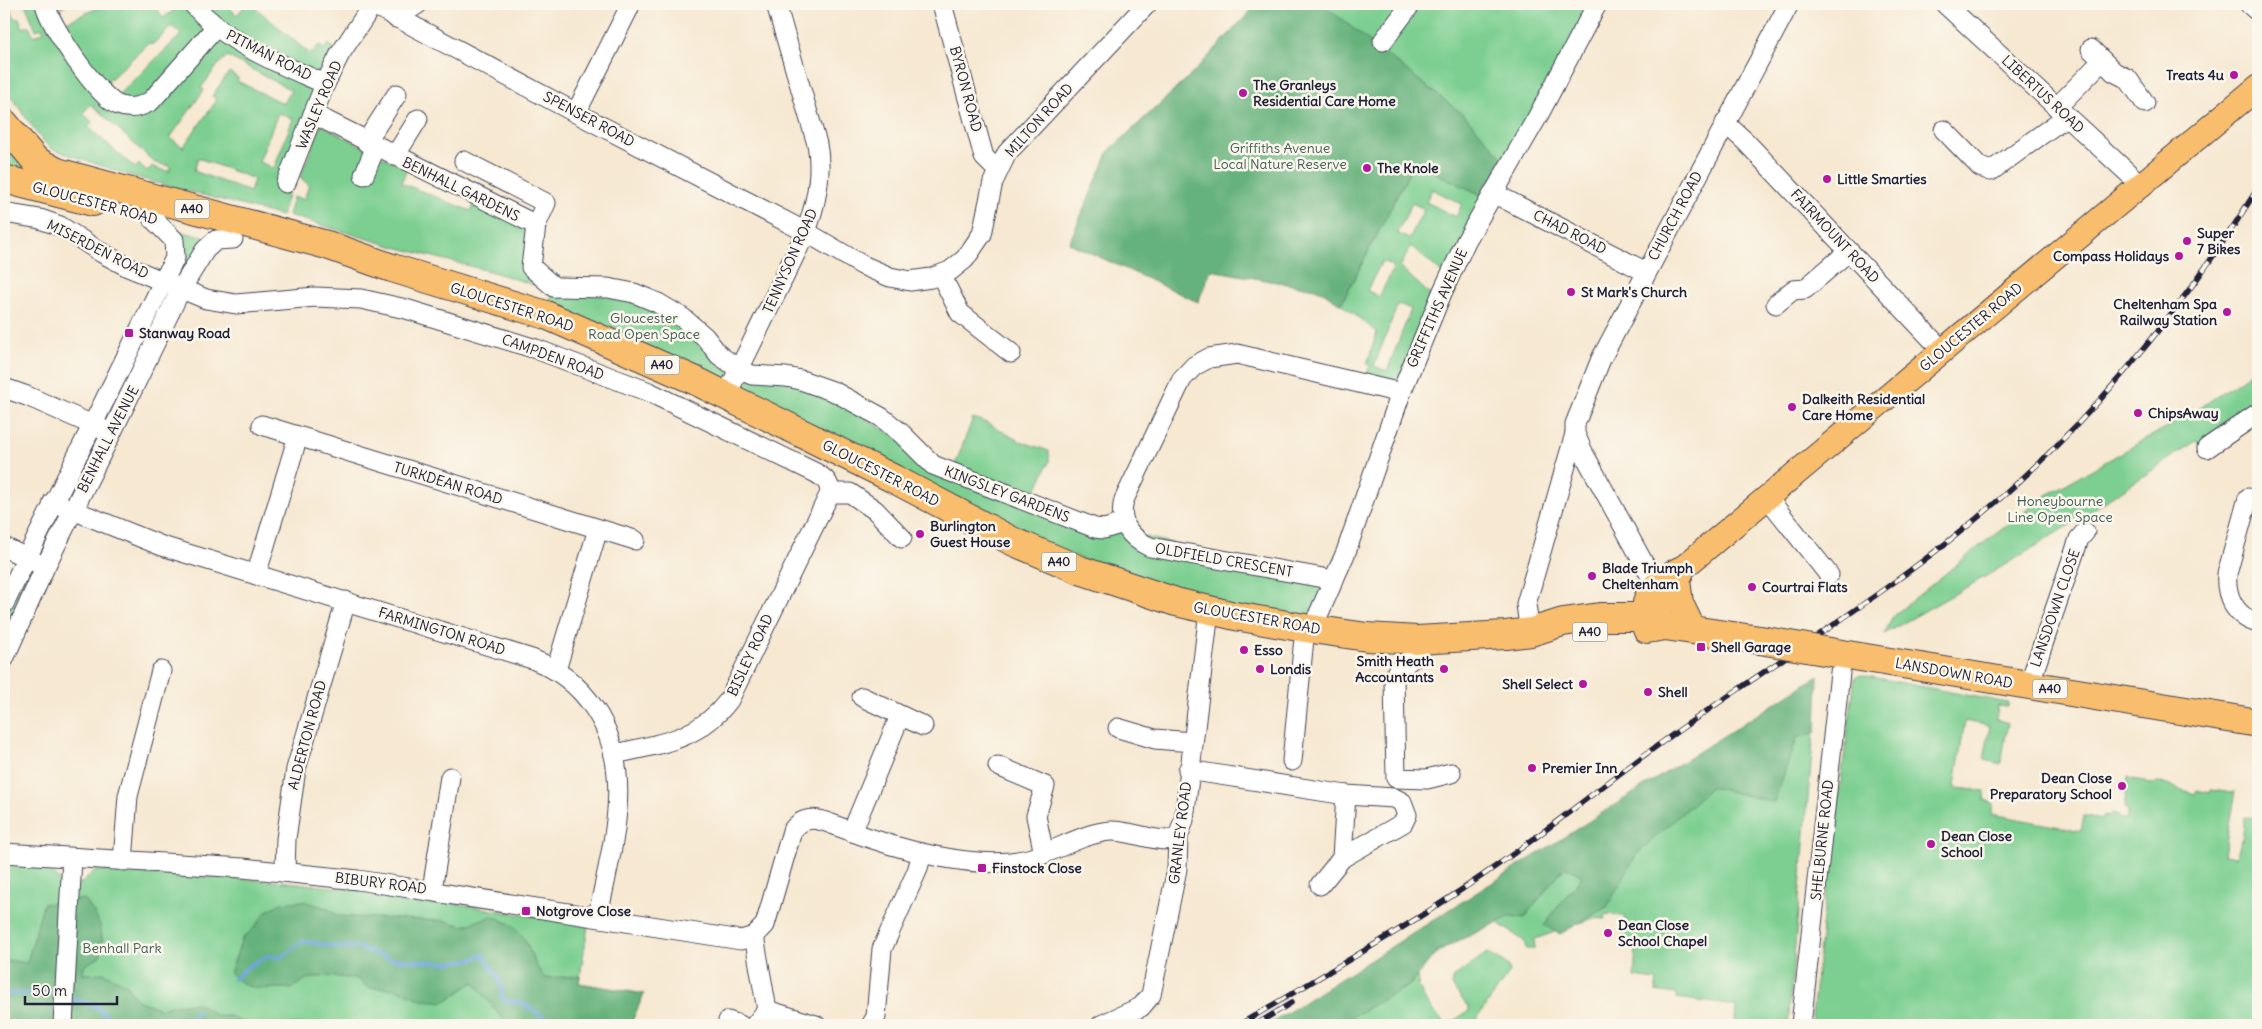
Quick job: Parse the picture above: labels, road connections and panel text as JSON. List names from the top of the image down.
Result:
{
  "streets": {
    "highway": ["GLOUCESTER ROAD", "A40", "LANSDOWN ROAD"],
    "street": [
      "PITMAN ROAD",
      "BYRON ROAD",
      "LIBERTUS ROAD",
      "WASLEY ROAD",
      "SPENSER ROAD",
      "MILTON ROAD",
      "BENHALL GARDENS",
      "CHURCH ROAD",
      "CHAD ROAD",
      "FAIRMOUNT ROAD",
      "MISERDEN ROAD",
      "TENNYSON ROAD",
      "GRIFFITHS AVENUE",
      "CAMPDEN ROAD",
      "BENHALL AVENUE",
      "TURKDEAN ROAD",
      "KINGSLEY GARDENS",
      "OLDFIELD CRESCENT",
      "LANSDOWN CLOSE",
      "FARMINGTON ROAD",
      "BISLEY ROAD",
      "ALDERTON ROAD",
      "GRANLEY ROAD",
      "SHELBURNE ROAD",
      "BIBURY ROAD"
    ]
  },
  "crossings": [
    ["PITMAN ROAD", "WASLEY ROAD"],
    ["BYRON ROAD", "MILTON ROAD"],
    ["LIBERTUS ROAD", "GLOUCESTER ROAD"],
    ["WASLEY ROAD", "SPENSER ROAD"],
    ["WASLEY ROAD", "BENHALL GARDENS"],
    ["SPENSER ROAD", "MILTON ROAD"],
    ["SPENSER ROAD", "TENNYSON ROAD"],
    ["MILTON ROAD", "TENNYSON ROAD"],
    ["BENHALL GARDENS", "KINGSLEY GARDENS"],
    ["GLOUCESTER ROAD", "CHURCH ROAD"],
    ["GLOUCESTER ROAD", "FAIRMOUNT ROAD"],
    ["GLOUCESTER ROAD", "TENNYSON ROAD"],
    ["GLOUCESTER ROAD", "GRIFFITHS AVENUE"],
    ["GLOUCESTER ROAD", "BENHALL AVENUE"],
    ["GLOUCESTER ROAD", "LANSDOWN ROAD"],
    ["GLOUCESTER ROAD", "GRANLEY ROAD"],
    ["CHURCH ROAD", "CHAD ROAD"],
    ["CHURCH ROAD", "FAIRMOUNT ROAD"],
    ["CHAD ROAD", "GRIFFITHS AVENUE"],
    ["MISERDEN ROAD", "CAMPDEN ROAD"],
    ["MISERDEN ROAD", "BENHALL AVENUE"],
    ["TENNYSON ROAD", "KINGSLEY GARDENS"],
    ["GRIFFITHS AVENUE", "OLDFIELD CRESCENT"],
    ["CAMPDEN ROAD", "BENHALL AVENUE"],
    ["CAMPDEN ROAD", "BISLEY ROAD"],
    ["BENHALL AVENUE", "FARMINGTON ROAD"],
    ["KINGSLEY GARDENS", "OLDFIELD CRESCENT"],
    ["LANSDOWN CLOSE", "LANSDOWN ROAD"],
    ["FARMINGTON ROAD", "BISLEY ROAD"],
    ["FARMINGTON ROAD", "ALDERTON ROAD"],
    ["FARMINGTON ROAD", "BIBURY ROAD"],
    ["LANSDOWN ROAD", "SHELBURNE ROAD"],
    ["ALDERTON ROAD", "BIBURY ROAD"]
  ],
  "parks": [
    "Griffiths Avenue Local Nature Reserve",
    "Gloucester Road Open Space",
    "Honeybourne Line Open Space",
    "Benhall Park"
  ],
  "places": {
    "other": [
      "Treats 4u",
      "The Granleys Residential Care Home",
      "The Knole",
      "Little Smarties",
      "Super 7 Bikes",
      "Compass Holidays",
      "St Mark's Church",
      "Cheltenham Spa Railway Station",
      "Dalkeith Residential Care Home",
      "ChipsAway",
      "Burlington Guest House",
      "Blade Triumph Cheltenham",
      "Courtrai Flats",
      "Esso",
      "Londis",
      "Smith Heath Accountants",
      "Shell Select",
      "Shell",
      "Premier Inn",
      "Dean Close Preparatory School",
      "Dean Close School",
      "Dean Close School Chapel"
    ],
    "transit": [
      "Stanway Road",
      "Shell Garage",
      "Finstock Close",
      "Notgrove Close"
    ]
  },
  "scale_bar": "50 m"
}
